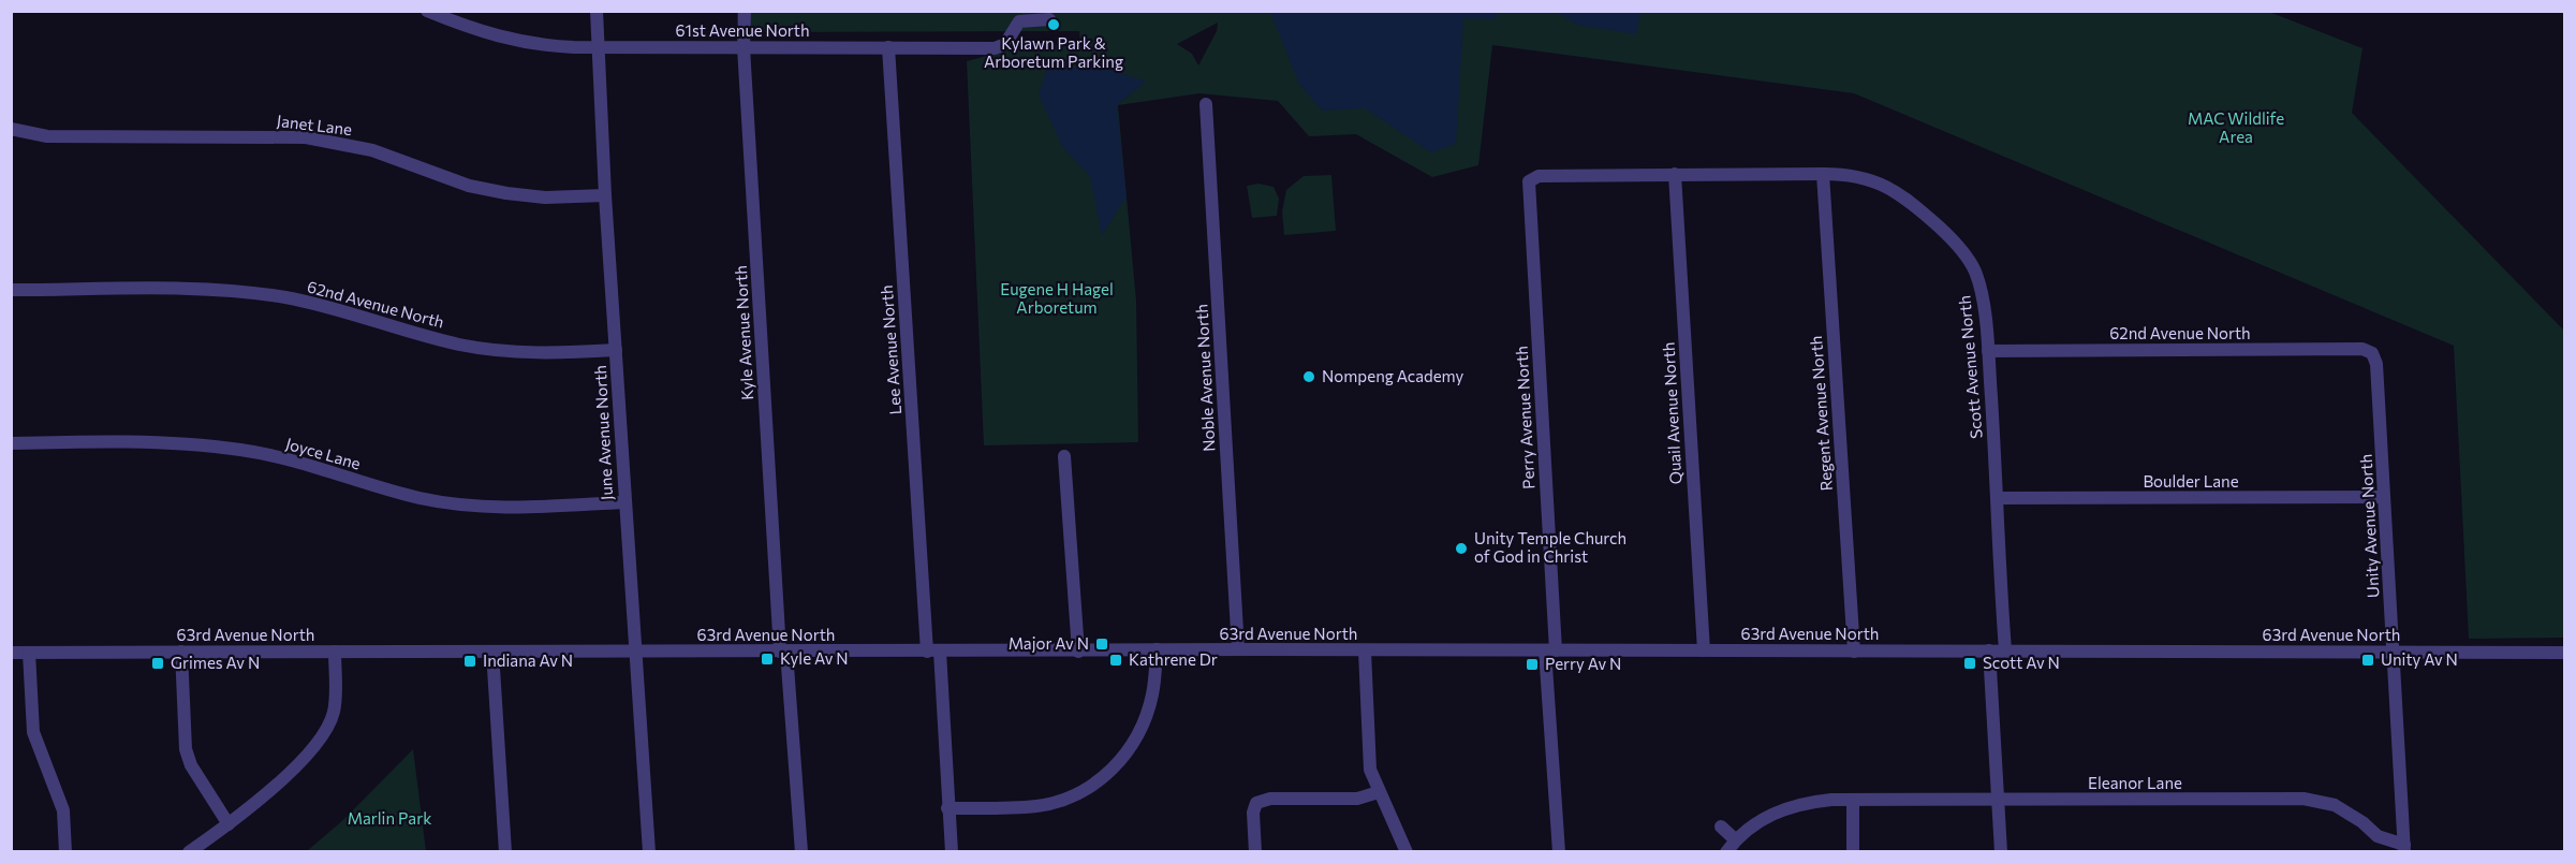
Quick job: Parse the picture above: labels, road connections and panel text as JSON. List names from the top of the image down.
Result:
{
  "streets": {
    "street": [
      "61st Avenue North",
      "Janet Lane",
      "62nd Avenue North",
      "Kyle Avenue North",
      "Lee Avenue North",
      "Scott Avenue North",
      "Noble Avenue North",
      "Quail Avenue North",
      "Regent Avenue North",
      "Perry Avenue North",
      "June Avenue North",
      "Joyce Lane",
      "Boulder Lane",
      "Unity Avenue North",
      "63rd Avenue North",
      "Eleanor Lane"
    ]
  },
  "crossings": [
    ["61st Avenue North", "Kyle Avenue North"],
    ["61st Avenue North", "Lee Avenue North"],
    ["61st Avenue North", "June Avenue North"],
    ["Janet Lane", "June Avenue North"],
    ["62nd Avenue North", "Scott Avenue North"],
    ["62nd Avenue North", "June Avenue North"],
    ["62nd Avenue North", "Unity Avenue North"],
    ["Kyle Avenue North", "63rd Avenue North"],
    ["Lee Avenue North", "63rd Avenue North"],
    ["Scott Avenue North", "Regent Avenue North"],
    ["Scott Avenue North", "Boulder Lane"],
    ["Scott Avenue North", "63rd Avenue North"],
    ["Noble Avenue North", "63rd Avenue North"],
    ["Quail Avenue North", "Perry Avenue North"],
    ["Quail Avenue North", "63rd Avenue North"],
    ["Regent Avenue North", "63rd Avenue North"],
    ["Perry Avenue North", "63rd Avenue North"],
    ["June Avenue North", "Joyce Lane"],
    ["June Avenue North", "63rd Avenue North"],
    ["Boulder Lane", "Unity Avenue North"],
    ["Unity Avenue North", "63rd Avenue North"],
    ["Unity Avenue North", "Eleanor Lane"]
  ],
  "parks": ["MAC Wildlife Area", "Eugene H Hagel Arboretum", "Marlin Park"],
  "places": {
    "other": ["Kylawn Park & Arboretum Parking", "Nompeng Academy", "Unity Temple Church of God in Christ"],
    "transit": [
      "Major Av N",
      "Kyle Av N",
      "Kathrene Dr",
      "Unity Av N",
      "Indiana Av N",
      "Grimes Av N",
      "Scott Av N",
      "Perry Av N"
    ]
  }
}
